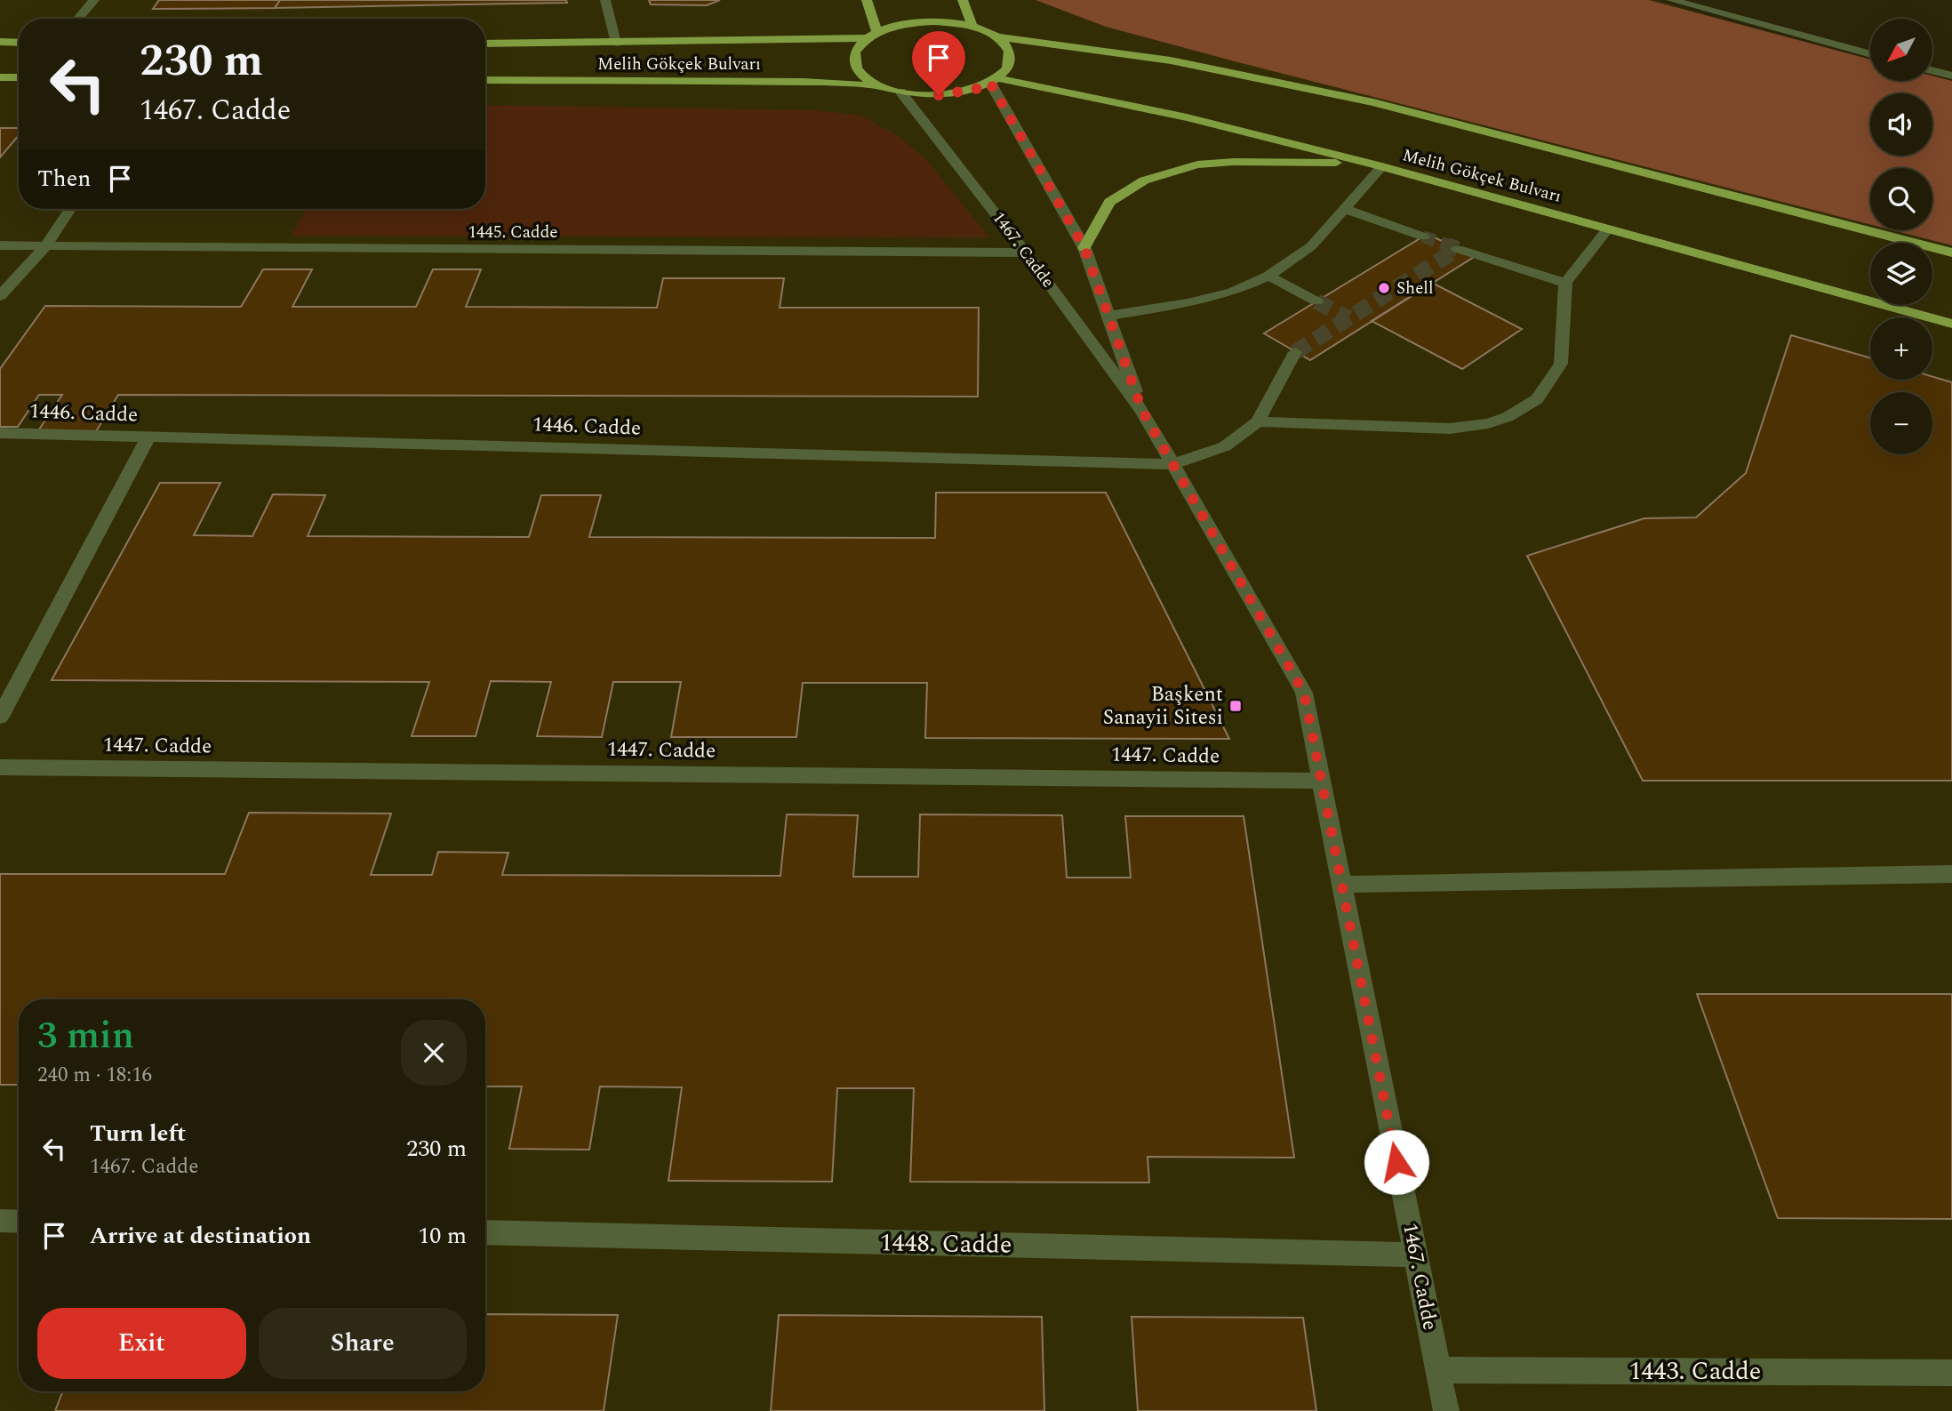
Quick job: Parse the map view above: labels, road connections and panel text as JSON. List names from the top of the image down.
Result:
{
  "streets": {
    "main road": ["Melih Gökçek Bulvarı"],
    "street": [
      "1445. Cadde",
      "1467. Cadde",
      "1446. Cadde",
      "1447. Cadde",
      "1448. Cadde",
      "1443. Cadde"
    ]
  },
  "crossings": [
    ["Melih Gökçek Bulvarı", "1467. Cadde"],
    ["1445. Cadde", "1467. Cadde"],
    ["1467. Cadde", "1446. Cadde"],
    ["1467. Cadde", "1447. Cadde"],
    ["1467. Cadde", "1448. Cadde"],
    ["1467. Cadde", "1443. Cadde"]
  ],
  "places": {
    "other": ["Shell"],
    "transit": ["Başkent Sanayii Sitesi"]
  },
  "north": "bottom left",
  "page": {
    "map_buttons": ["+", "−"],
    "turn": ["230 m", "1467. Cadde"],
    "then": "Then",
    "heading": ["3 min", "240 m · 18:16"],
    "list": [
      {
        "name": "Turn left",
        "note": "1467. Cadde",
        "value": "230 m"
      },
      {
        "name": "Arrive at destination",
        "value": "10 m"
      }
    ],
    "buttons": ["Exit", "Share"]
  }
}
